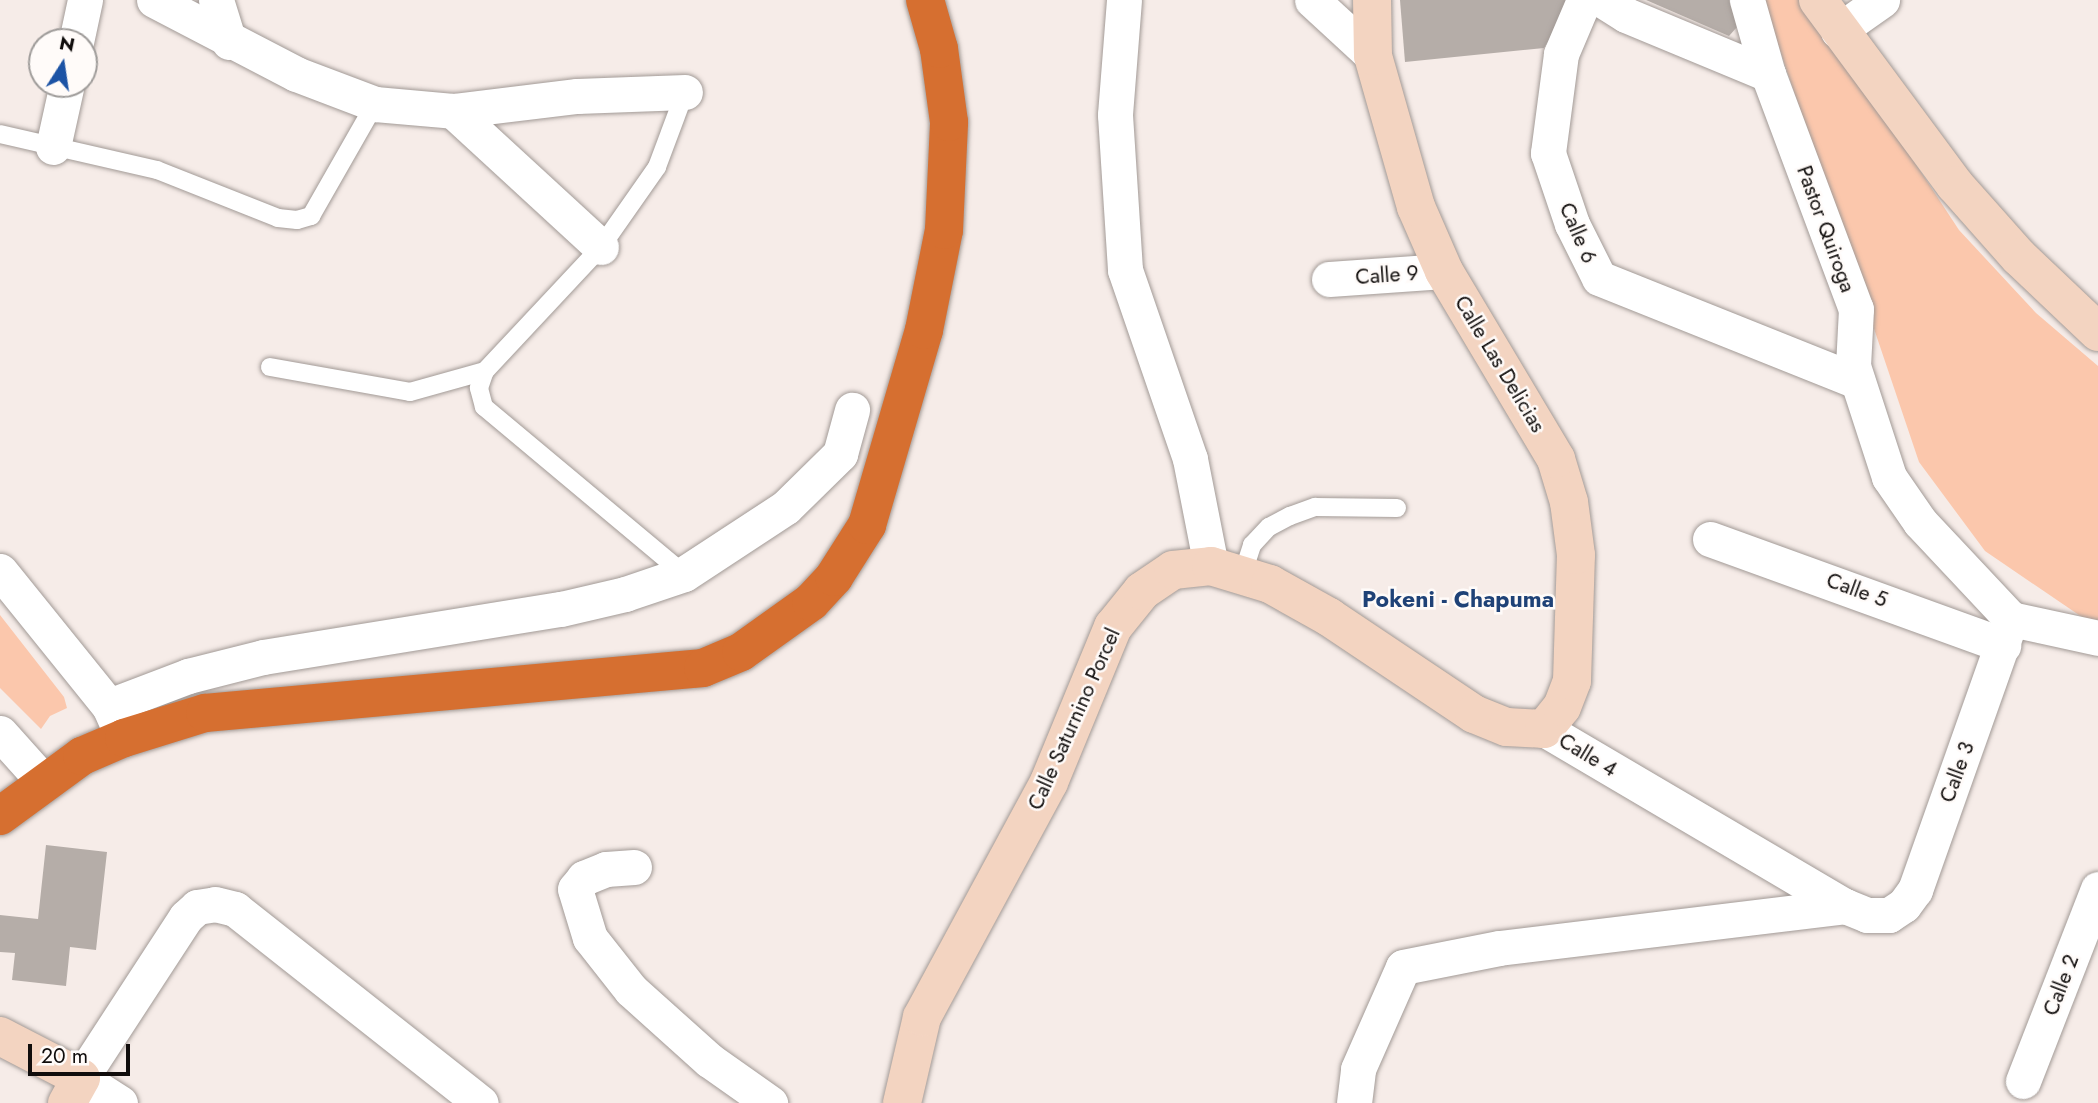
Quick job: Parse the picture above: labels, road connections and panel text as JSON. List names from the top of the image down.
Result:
{
  "streets": {
    "street": [
      "Pastor Quiroga",
      "Calle 6",
      "Calle 9",
      "Calle Las Delicias",
      "Calle 5",
      "Calle Saturnino Porcel",
      "Calle 4",
      "Calle 3",
      "Calle 2"
    ]
  },
  "crossings": [
    ["Pastor Quiroga", "Calle 6"],
    ["Pastor Quiroga", "Calle 5"],
    ["Pastor Quiroga", "Calle 3"],
    ["Calle 9", "Calle Las Delicias"],
    ["Calle Las Delicias", "Calle 4"],
    ["Calle 5", "Calle 3"],
    ["Calle Saturnino Porcel", "Calle 4"],
    ["Calle 4", "Calle 3"]
  ],
  "districts": ["Pokeni - Chapuma"],
  "scale_bar": "20 m",
  "north": "top"
}
